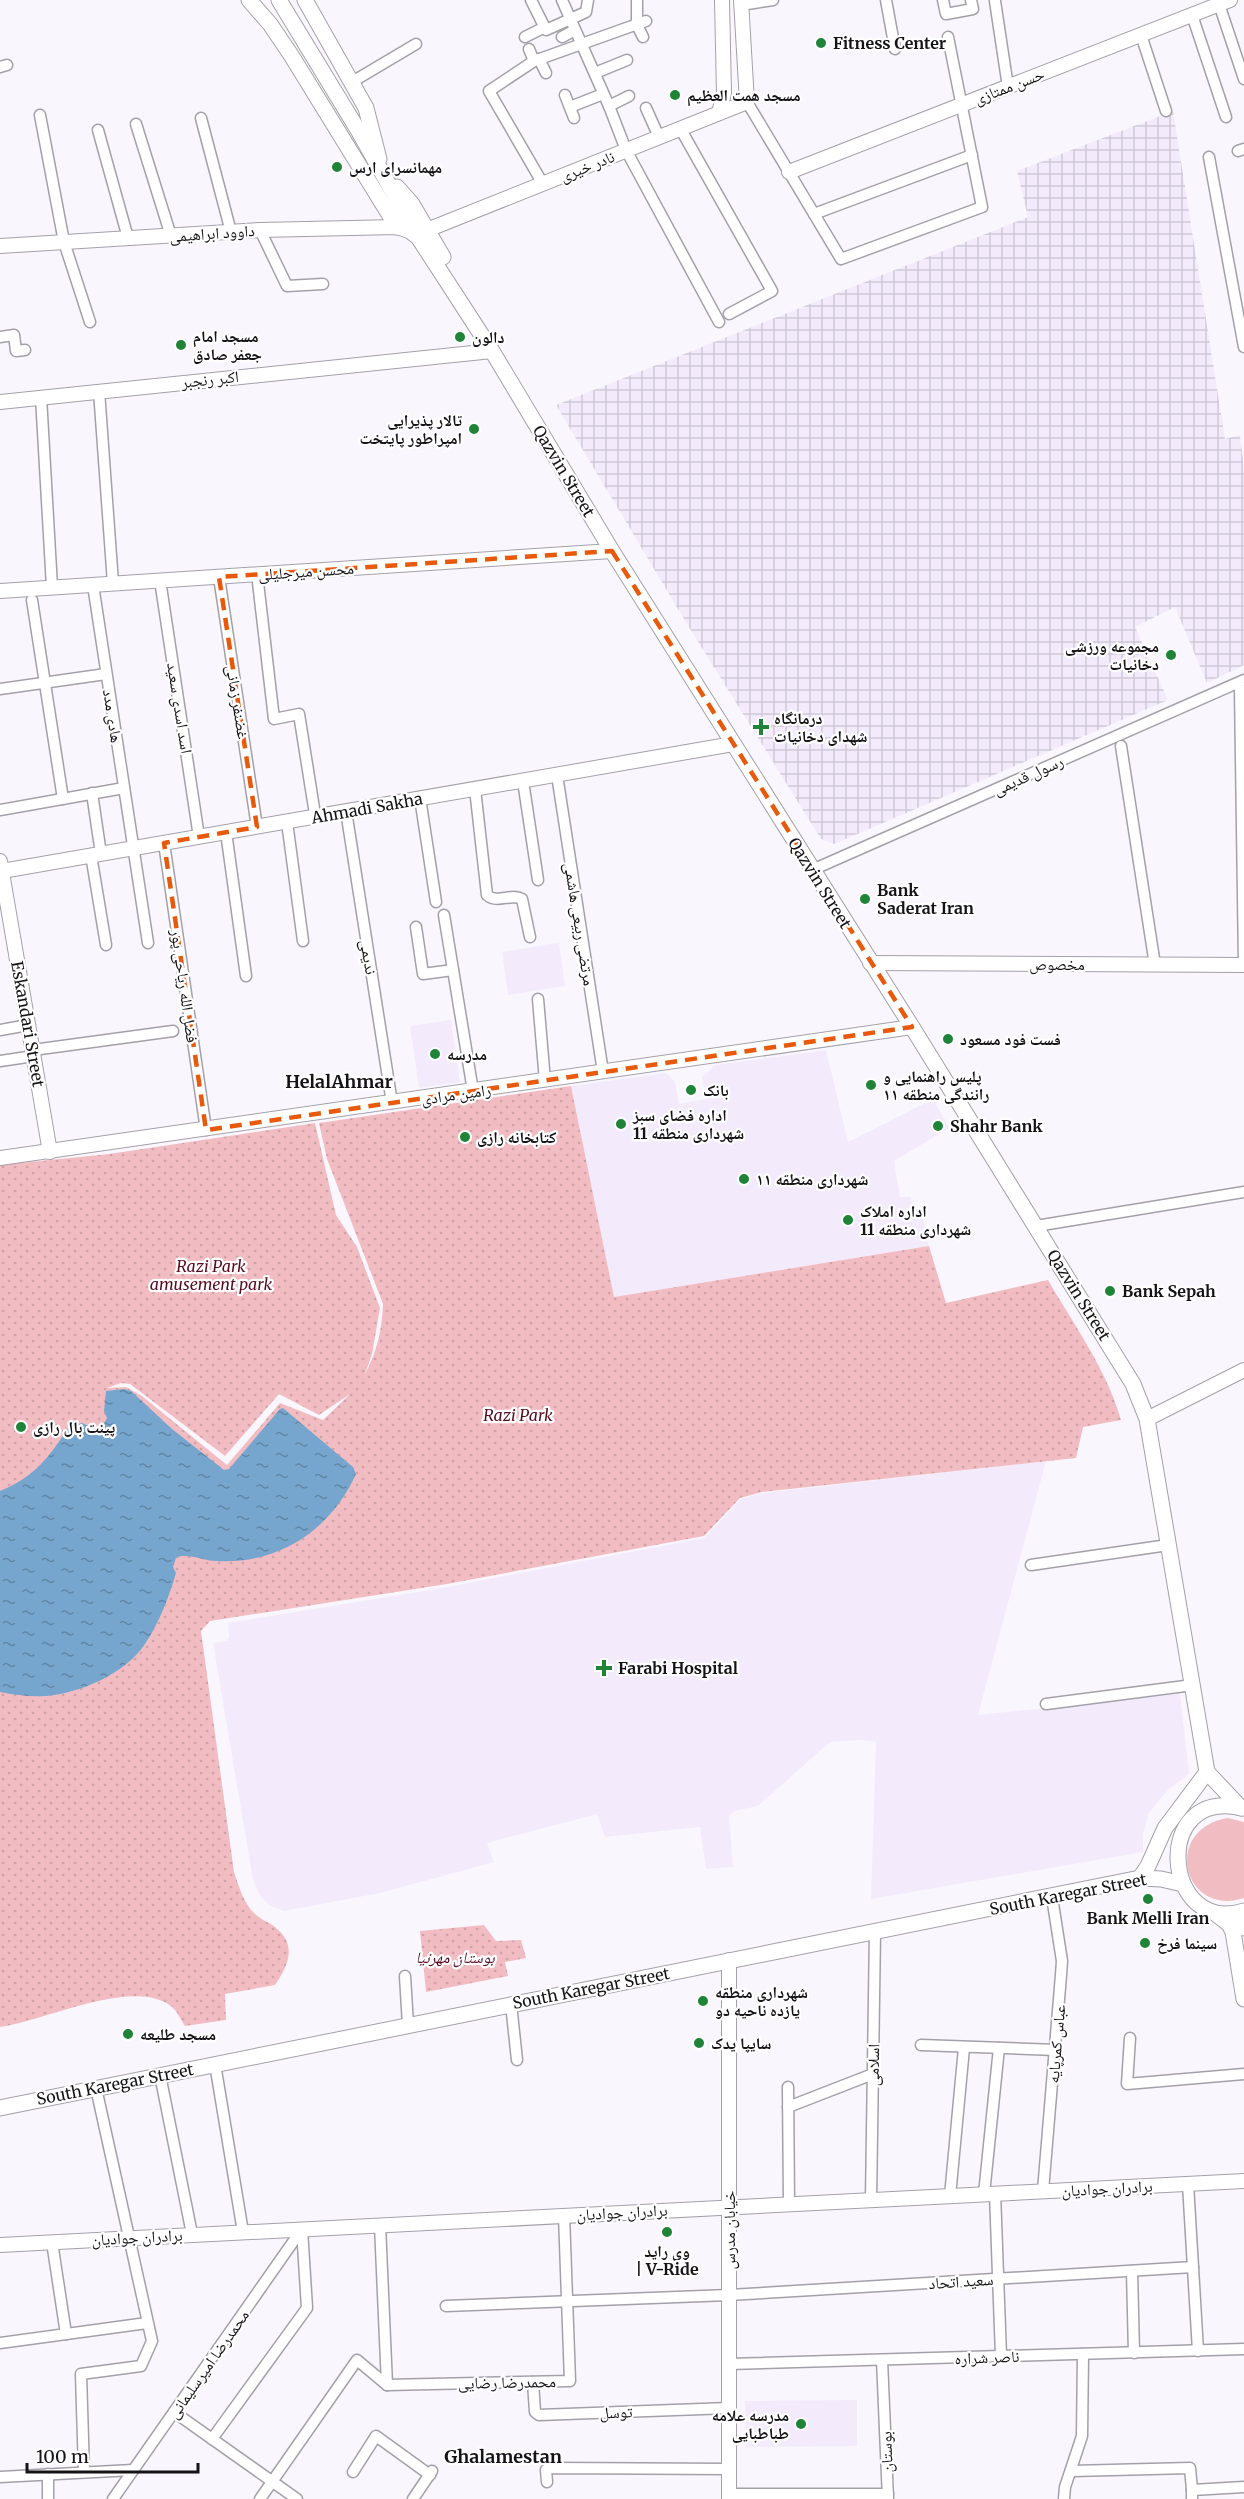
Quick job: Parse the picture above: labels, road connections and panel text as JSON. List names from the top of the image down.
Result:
{
  "streets": {
    "main road": ["Qazvin Street", "South Karegar Street"],
    "street": [
      "حسن ممتازی",
      "نادر خیری",
      "داوود ابراهیمی",
      "اکبر رنجبر",
      "محسن میرجلیلی",
      "غضنفر زمانی",
      "اسد اسدی سعید",
      "هادی مدد",
      "رسول قدیمی",
      "Ahmadi Sakha",
      "مرتضی ربیعی هاشمی",
      "ندیمی",
      "مخصوص",
      "فضل الله ریاحی پور",
      "Eskandari Street",
      "رامین مرادی",
      "عباس کمرپایه",
      "اسلامی",
      "برادران جوادیان",
      "خیابان مدرس",
      "سعید اتحاد",
      "ناصر شراره",
      "محمدرضا امیرسلیمانی",
      "محمدرضا رضایی",
      "توسل",
      "بوستان"
    ]
  },
  "crossings": [
    ["نادر خیری", "Qazvin Street"],
    ["اکبر رنجبر", "Qazvin Street"],
    ["Qazvin Street", "محسن میرجلیلی"],
    ["Qazvin Street", "رسول قدیمی"],
    ["Qazvin Street", "Ahmadi Sakha"],
    ["Qazvin Street", "مخصوص"],
    ["Qazvin Street", "رامین مرادی"],
    ["محسن میرجلیلی", "غضنفر زمانی"],
    ["محسن میرجلیلی", "اسد اسدی سعید"],
    ["محسن میرجلیلی", "هادی مدد"],
    ["غضنفر زمانی", "Ahmadi Sakha"],
    ["اسد اسدی سعید", "Ahmadi Sakha"],
    ["هادی مدد", "Ahmadi Sakha"],
    ["Ahmadi Sakha", "مرتضی ربیعی هاشمی"],
    ["Ahmadi Sakha", "ندیمی"],
    ["Ahmadi Sakha", "فضل الله ریاحی پور"],
    ["Ahmadi Sakha", "Eskandari Street"],
    ["مرتضی ربیعی هاشمی", "رامین مرادی"],
    ["ندیمی", "رامین مرادی"],
    ["فضل الله ریاحی پور", "رامین مرادی"],
    ["Eskandari Street", "رامین مرادی"],
    ["South Karegar Street", "عباس کمرپایه"],
    ["South Karegar Street", "اسلامی"],
    ["South Karegar Street", "خیابان مدرس"],
    ["عباس کمرپایه", "برادران جوادیان"],
    ["اسلامی", "برادران جوادیان"],
    ["برادران جوادیان", "خیابان مدرس"],
    ["برادران جوادیان", "محمدرضا امیرسلیمانی"],
    ["برادران جوادیان", "محمدرضا رضایی"],
    ["خیابان مدرس", "سعید اتحاد"],
    ["خیابان مدرس", "ناصر شراره"],
    ["خیابان مدرس", "توسل"],
    ["خیابان مدرس", "بوستان"],
    ["سعید اتحاد", "محمدرضا رضایی"],
    ["ناصر شراره", "بوستان"],
    ["محمدرضا رضایی", "توسل"]
  ],
  "districts": ["HelalAhmar", "Ghalamestan"],
  "parks": ["Razi Park amusement park", "Razi Park", "بوستان مهرنیا"],
  "places": {
    "other": [
      "Fitness Center",
      "مسجد همت العظیم",
      "مهمانسرای ارس",
      "دالون",
      "مسجد امام جعفر صادق",
      "تالار پذیرایی امپراطور پایتخت",
      "مجموعه ورزشی دخانیات",
      "Bank Saderat Iran",
      "فست فود مسعود",
      "مدرسه",
      "پلیس راهنمایی و رانندگی منطقه ۱۱",
      "بانک",
      "اداره فضای سبز شهرداری منطقه 11",
      "Shahr Bank",
      "کتابخانه رازی",
      "شهرداری منطقه ۱۱",
      "اداره املاک شهرداری منطقه 11",
      "Bank Sepah",
      "پینت بال رازی",
      "Bank Melli Iran",
      "سینما فرخ",
      "شهرداری منطقه یازده ناحیه دو",
      "مسجد طلیعه",
      "سایپا یدک",
      "وی راید | V-Ride",
      "مدرسه علامه طباطبایی"
    ],
    "health": ["درمانگاه شهدای دخانیات", "Farabi Hospital"]
  },
  "scale_bar": "100 m"
}
